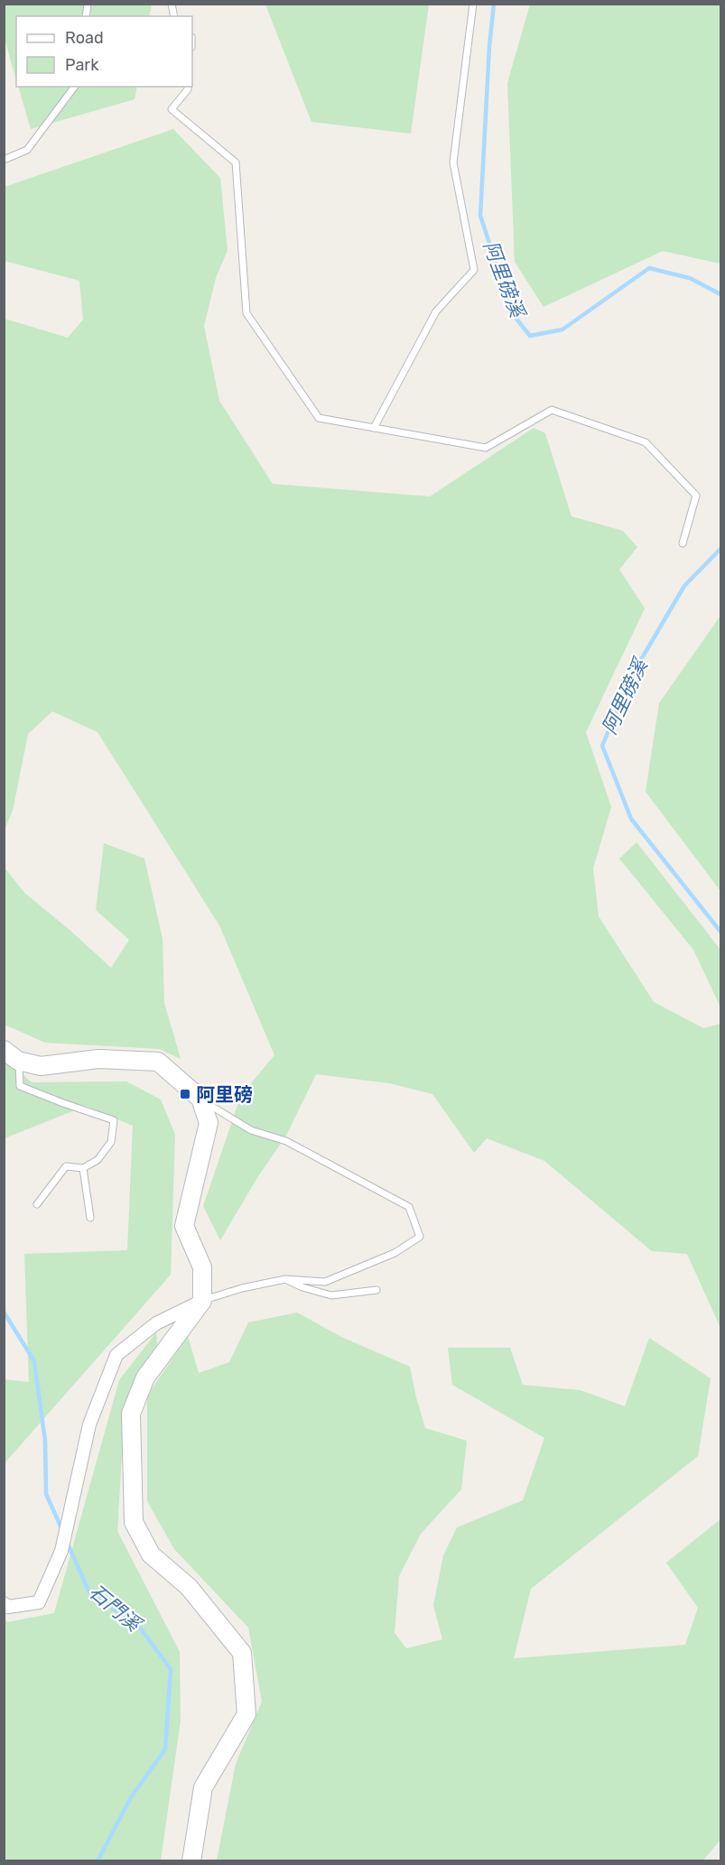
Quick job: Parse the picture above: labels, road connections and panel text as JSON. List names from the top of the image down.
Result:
{
  "water": ["阿里磅溪", "石門溪"],
  "places": {
    "transit": ["阿里磅"]
  },
  "legend": ["Road", "Park"]
}
